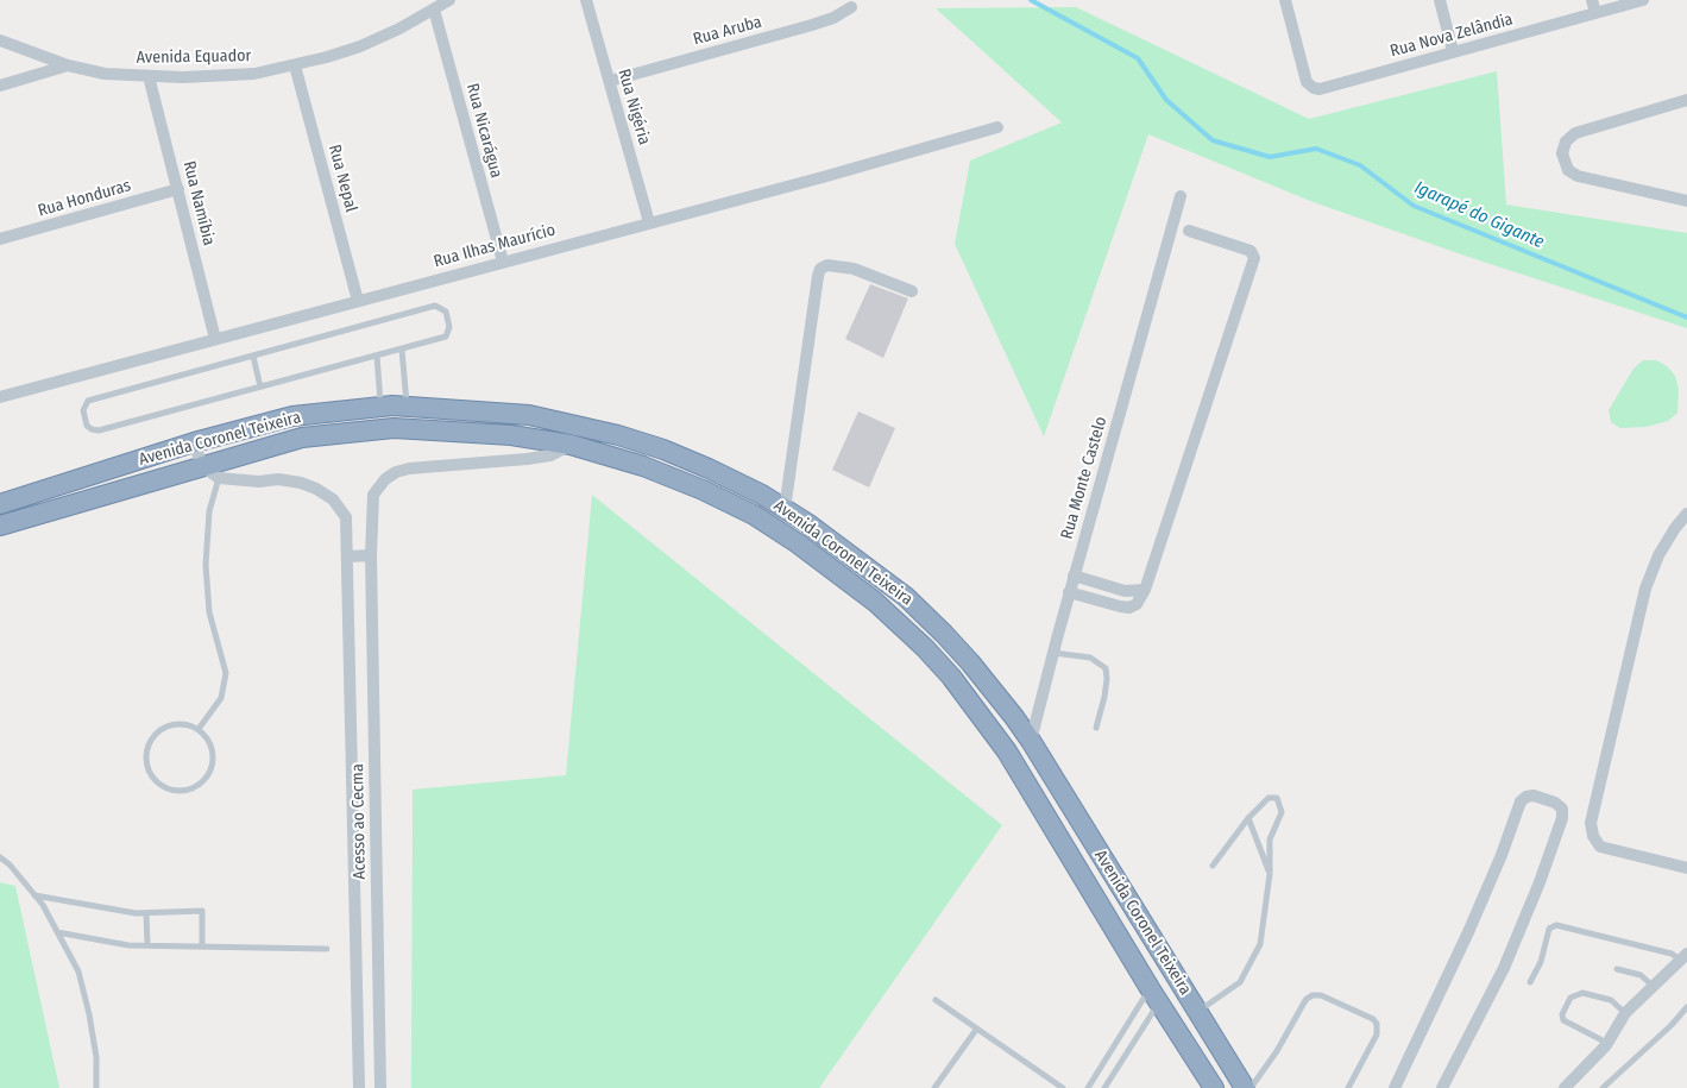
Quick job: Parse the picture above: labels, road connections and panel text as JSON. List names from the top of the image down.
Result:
{
  "streets": {
    "highway": ["Avenida Coronel Teixeira"],
    "street": [
      "Rua Aruba",
      "Rua Nova Zelândia",
      "Avenida Equador",
      "Rua Nigéria",
      "Rua Nicarágua",
      "Rua Nepal",
      "Rua Honduras",
      "Rua Namíbia",
      "Rua Ilhas Maurício",
      "Rua Monte Castelo",
      "Acesso ao Cecma"
    ]
  },
  "crossings": [
    ["Rua Aruba", "Rua Nigéria"],
    ["Avenida Equador", "Rua Nicarágua"],
    ["Avenida Equador", "Rua Nepal"],
    ["Avenida Equador", "Rua Namíbia"],
    ["Rua Nigéria", "Rua Ilhas Maurício"],
    ["Rua Nicarágua", "Rua Ilhas Maurício"],
    ["Rua Nepal", "Rua Ilhas Maurício"],
    ["Rua Honduras", "Rua Namíbia"],
    ["Rua Namíbia", "Rua Ilhas Maurício"],
    ["Avenida Coronel Teixeira", "Rua Monte Castelo"],
    ["Avenida Coronel Teixeira", "Acesso ao Cecma"]
  ],
  "water": ["Igarapé do Gigante"]
}
